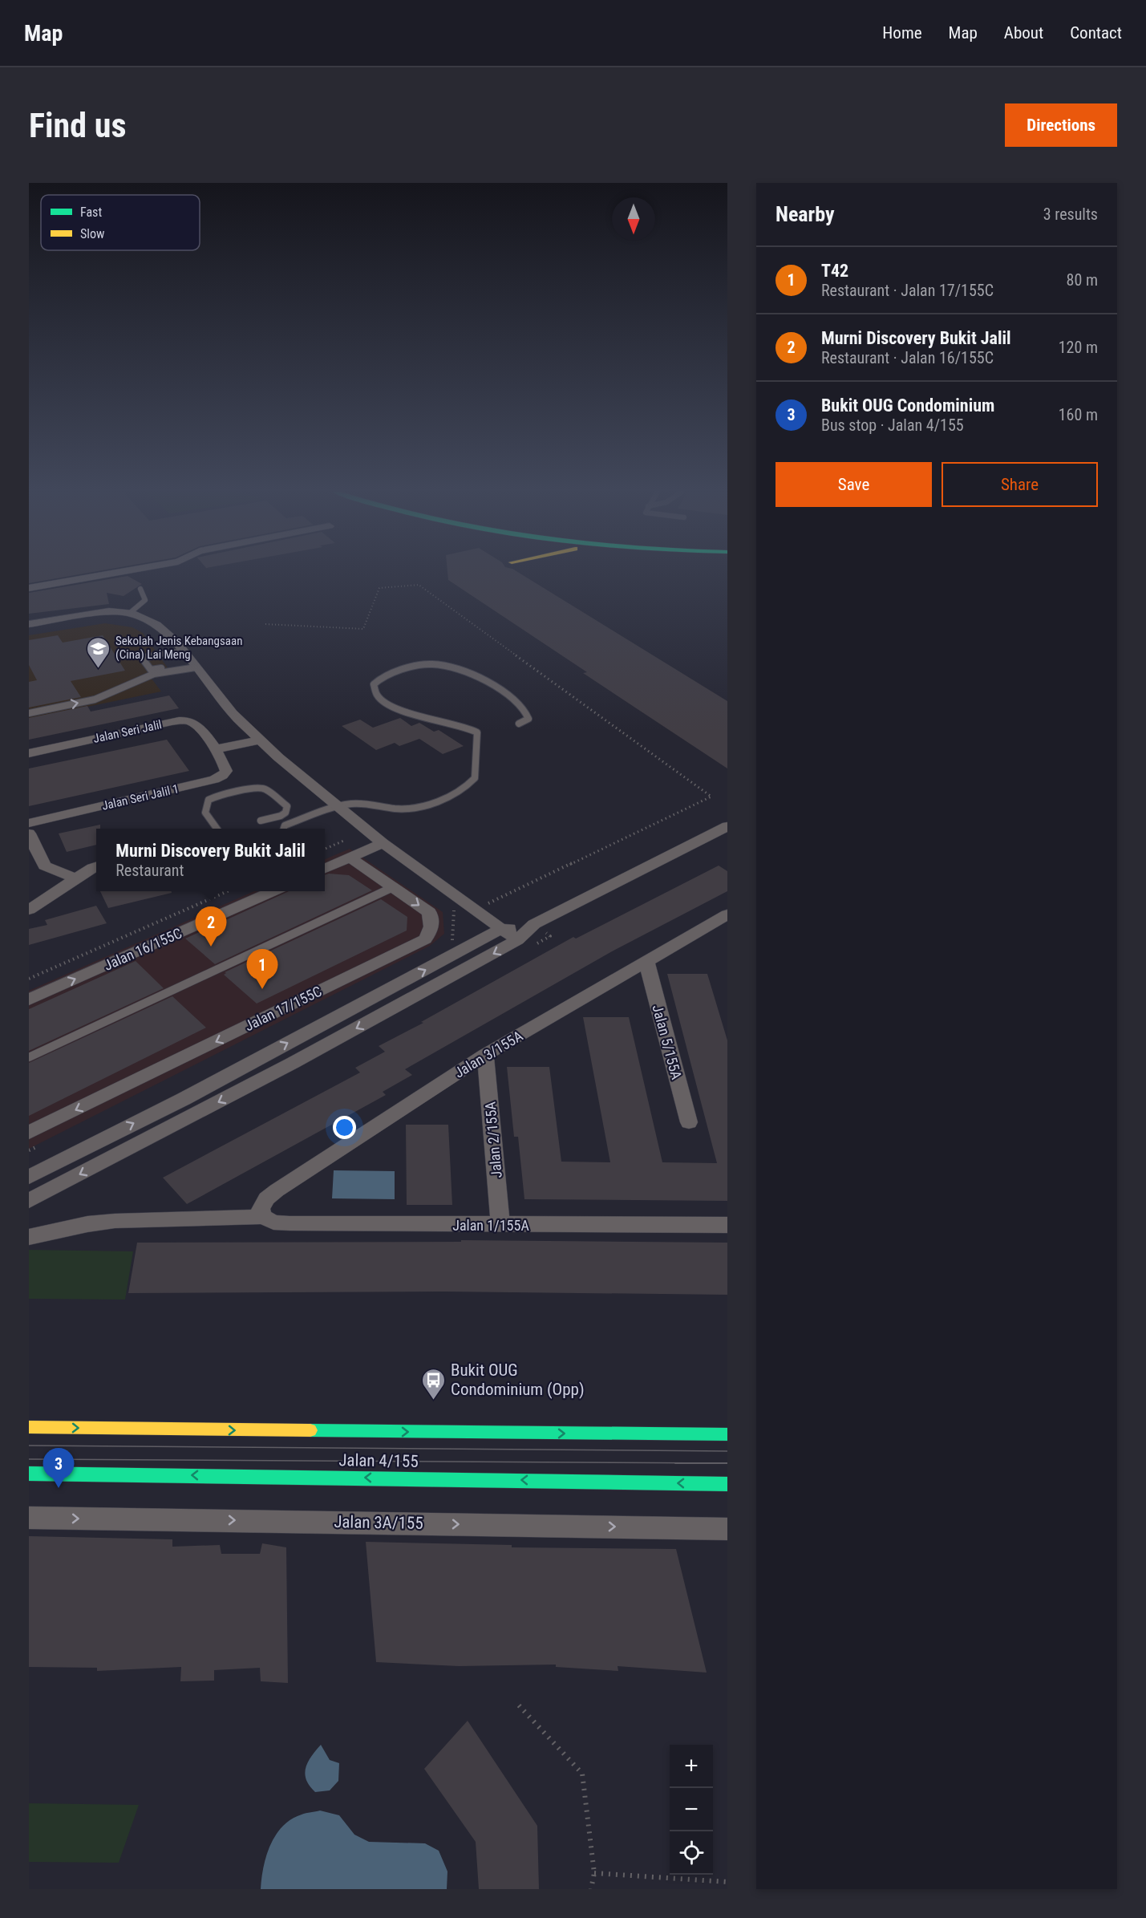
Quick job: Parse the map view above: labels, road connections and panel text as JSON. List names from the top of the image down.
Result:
{
  "streets": {
    "main road": ["Jalan 4/155"],
    "street": [
      "Jalan Seri Jalil",
      "Jalan Seri Jalil 1",
      "Jalan 16/155C",
      "Jalan 17/155C",
      "Jalan 5/155A",
      "Jalan 3/155A",
      "Jalan 2/155A",
      "Jalan 1/155A",
      "Jalan 3A/155"
    ]
  },
  "crossings": [
    ["Jalan Seri Jalil", "Jalan Seri Jalil 1"],
    ["Jalan 5/155A", "Jalan 3/155A"],
    ["Jalan 3/155A", "Jalan 2/155A"],
    ["Jalan 3/155A", "Jalan 1/155A"],
    ["Jalan 2/155A", "Jalan 1/155A"]
  ],
  "one_way": ["Jalan 3A/155"],
  "places": {
    "school or university": ["Sekolah Jenis Kebangsaan (Cina) Lai Meng"],
    "bus stop": ["Bukit OUG Condominium (Opp)"]
  },
  "legend": ["Fast", "Slow"],
  "north": "bottom",
  "page": {
    "header": "Map",
    "nav": [
      "Home",
      "Map",
      "About",
      "Contact"
    ],
    "buttons": [
      "Directions",
      ["Save", "Share"]
    ],
    "title": "Find us",
    "heading": ["Nearby", "3 results"],
    "list": [
      {
        "mark": "1",
        "name": "T42",
        "note": "Restaurant · Jalan 17/155C",
        "value": "80 m"
      },
      {
        "mark": "2",
        "name": "Murni Discovery Bukit Jalil",
        "note": "Restaurant · Jalan 16/155C",
        "value": "120 m"
      },
      {
        "mark": "3",
        "name": "Bukit OUG Condominium",
        "note": "Bus stop · Jalan 4/155",
        "value": "160 m"
      }
    ],
    "popup": ["Murni Discovery Bukit Jalil", "Restaurant"],
    "pins": ["2", "1", "3"],
    "map_buttons": ["+", "−"]
  }
}
